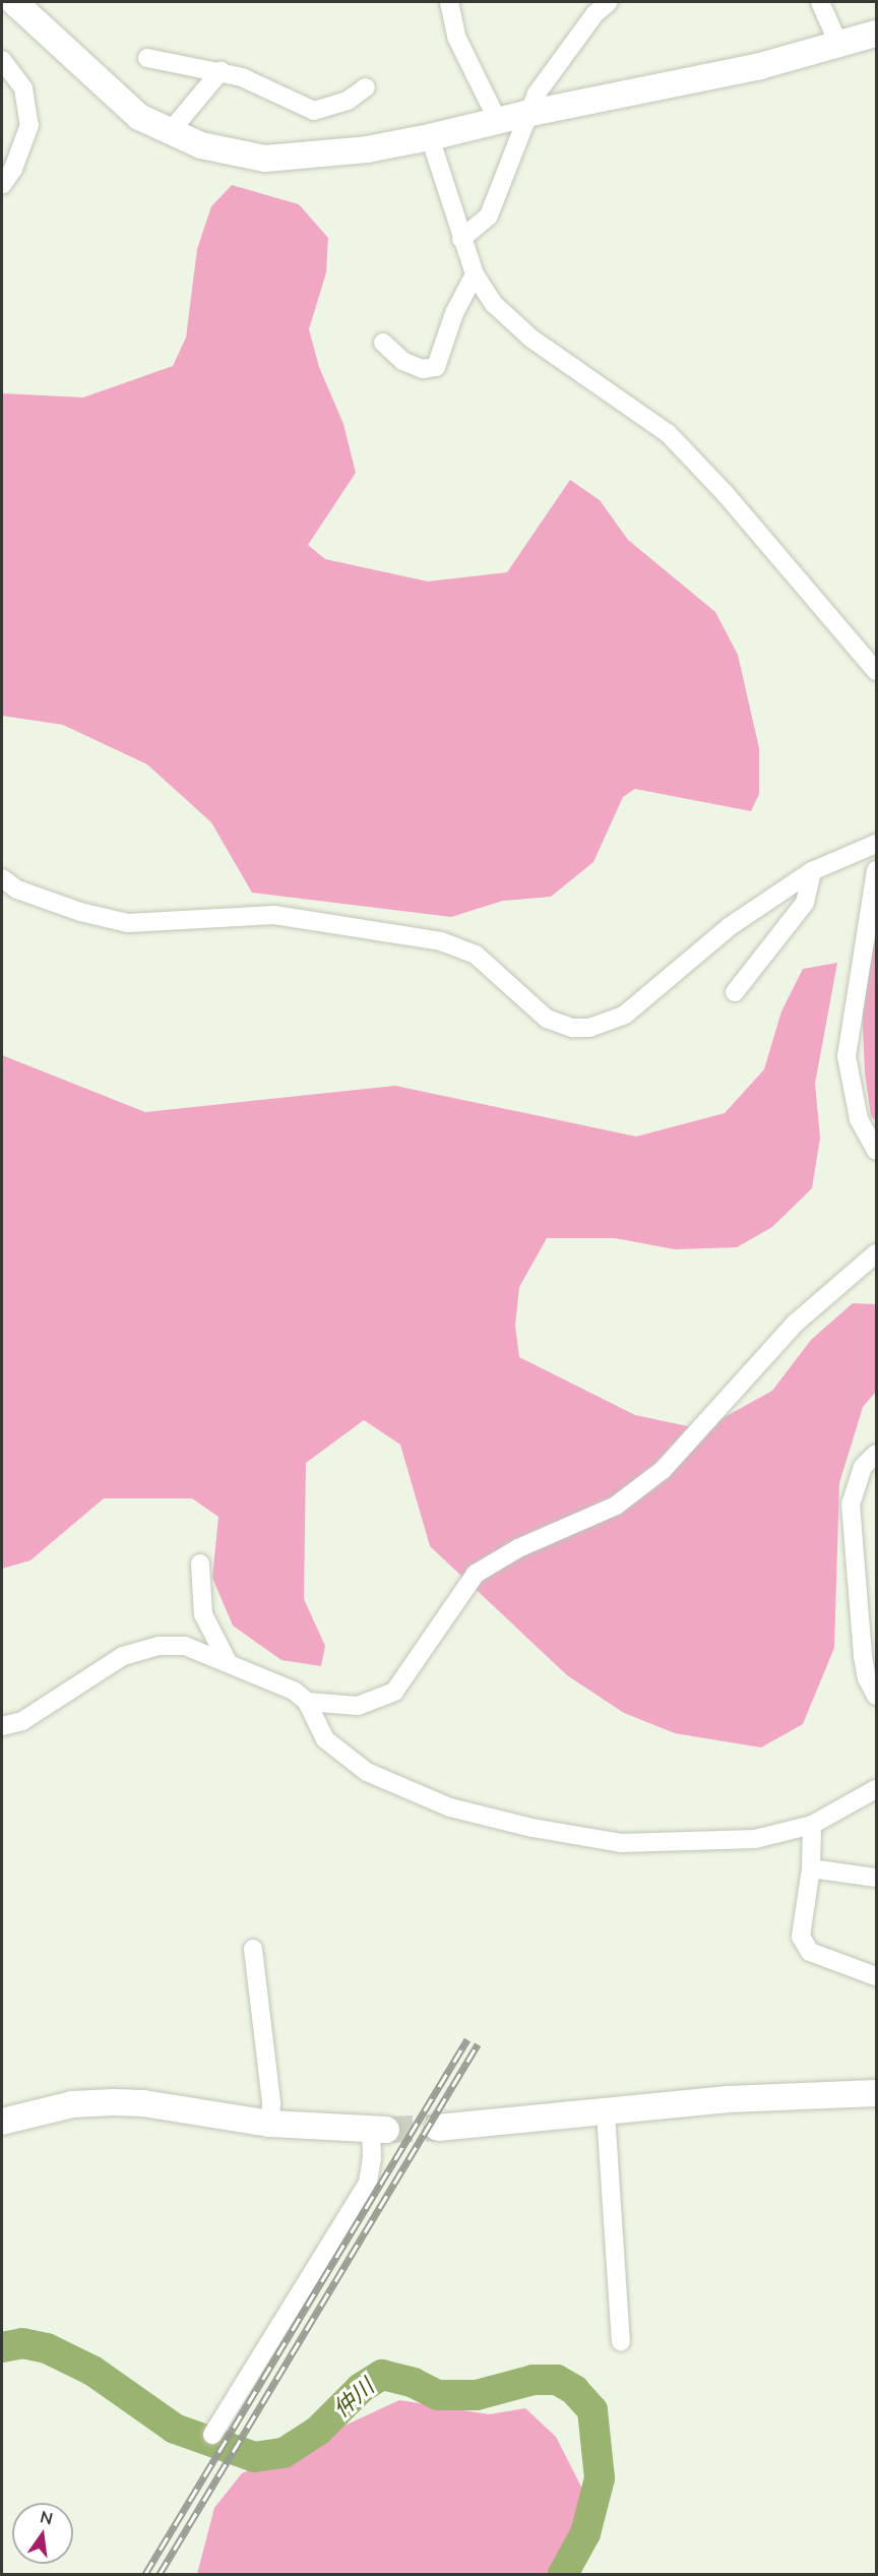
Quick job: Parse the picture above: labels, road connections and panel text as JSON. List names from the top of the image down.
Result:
{
  "water": ["仲川"],
  "north": "top"
}
